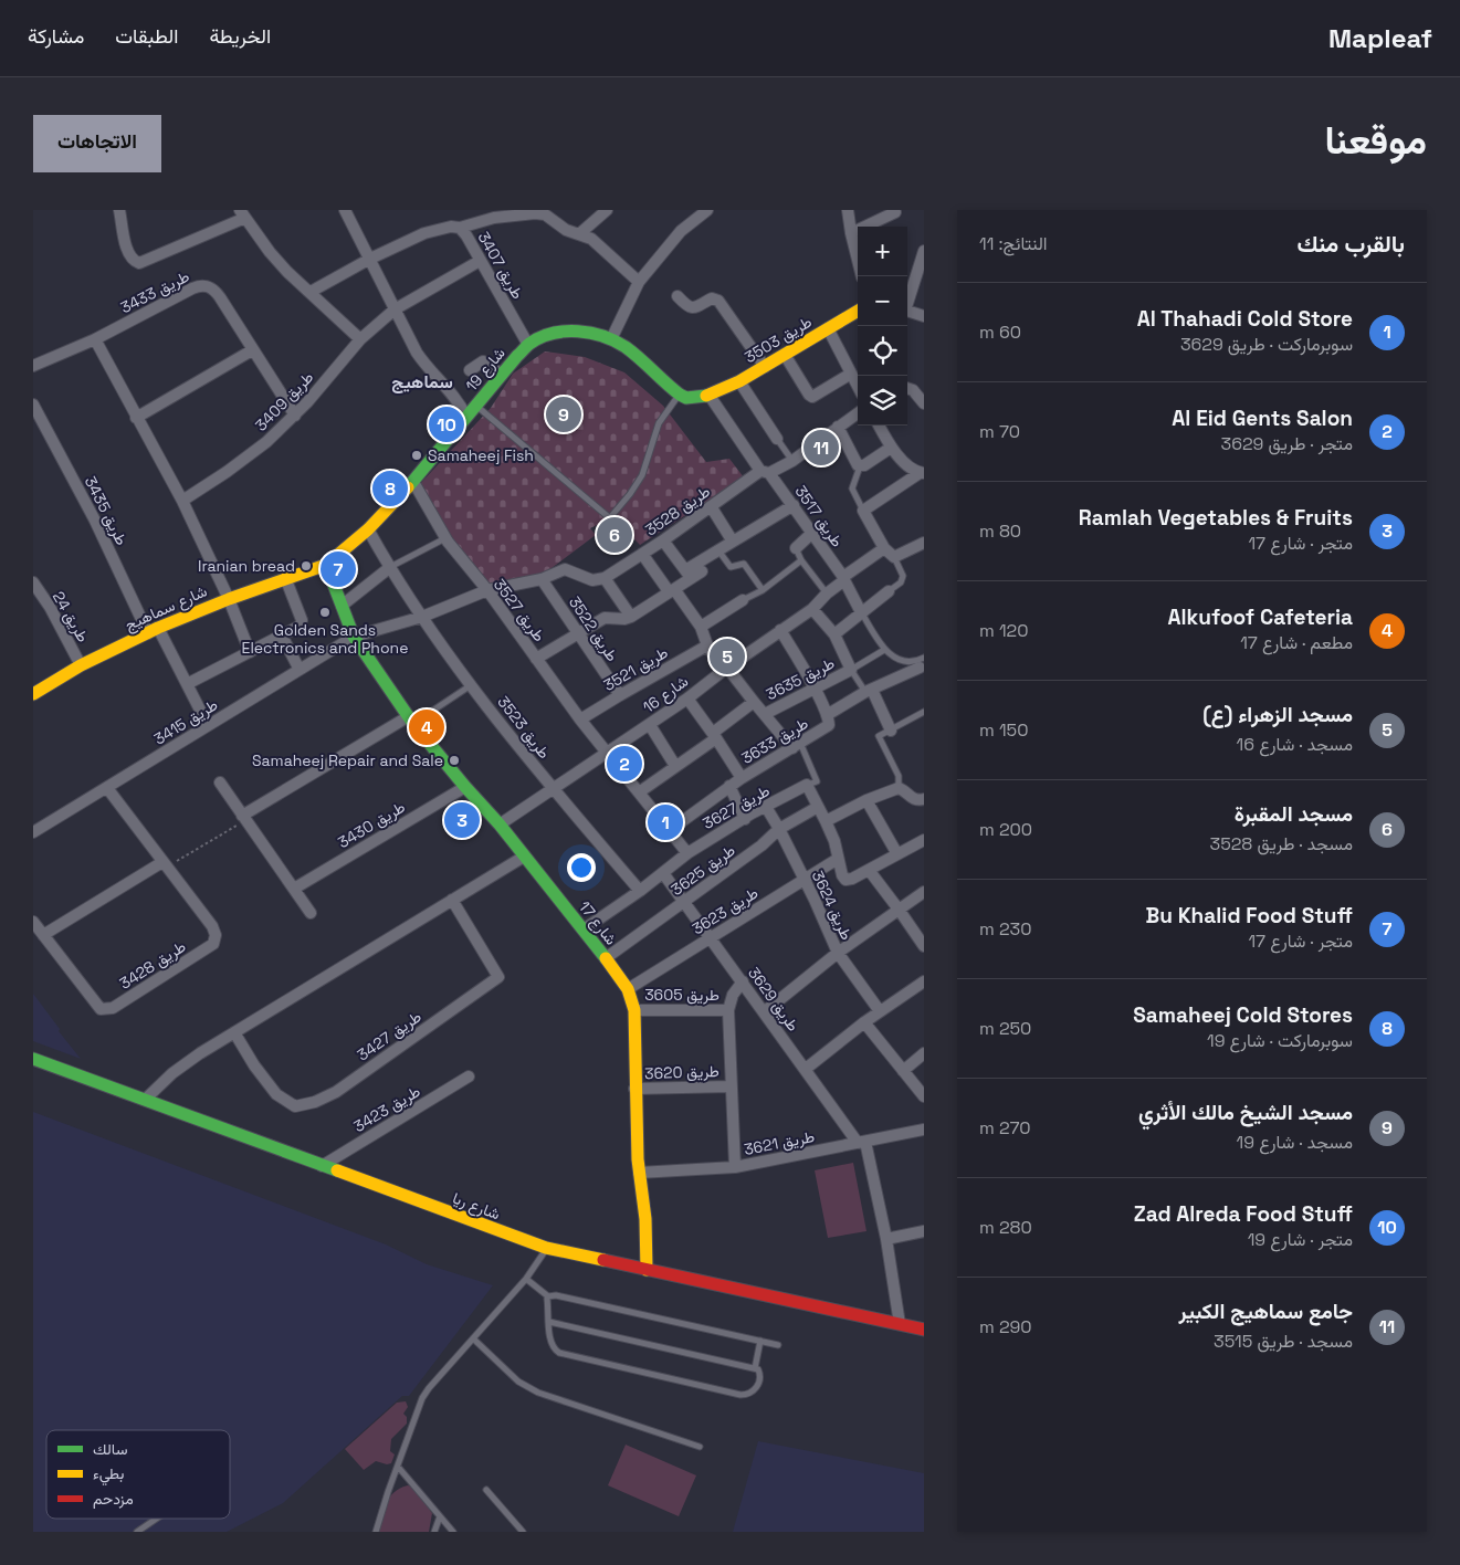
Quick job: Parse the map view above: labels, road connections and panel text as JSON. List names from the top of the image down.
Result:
{
  "streets": {
    "street": [
      "طريق 3407",
      "طريق 3433",
      "طريق 3503",
      "شارع 19",
      "طريق 3409",
      "طريق 3435",
      "طريق 3528",
      "طريق 3517",
      "شارع سماهيج",
      "طريق 3527",
      "طريق 24",
      "طريق 3522",
      "طريق 3521",
      "طريق 3635",
      "شارع 16",
      "طريق 3415",
      "طريق 3523",
      "طريق 3633",
      "طريق 3627",
      "طريق 3430",
      "طريق 3625",
      "طريق 3624",
      "طريق 3623",
      "شارع 17",
      "طريق 3428",
      "طريق 3605",
      "طريق 3629",
      "طريق 3427",
      "طريق 3620",
      "طريق 3423",
      "طريق 3621",
      "شارع ريا"
    ]
  },
  "crossings": [
    ["طريق 3407", "شارع 19"],
    ["طريق 3407", "طريق 3409"],
    ["طريق 3433", "طريق 3409"],
    ["طريق 3503", "طريق 3517"],
    ["شارع 19", "شارع سماهيج"],
    ["شارع 19", "طريق 3527"],
    ["شارع 19", "طريق 3523"],
    ["شارع 19", "شارع 17"],
    ["طريق 3435", "شارع سماهيج"],
    ["طريق 3435", "طريق 3415"],
    ["طريق 3528", "طريق 3517"],
    ["طريق 3517", "شارع 16"],
    ["شارع سماهيج", "طريق 24"],
    ["شارع سماهيج", "شارع 17"],
    ["طريق 3527", "طريق 3521"],
    ["طريق 3527", "شارع 16"],
    ["طريق 3527", "طريق 3415"],
    ["طريق 3522", "طريق 3521"],
    ["طريق 3635", "شارع 16"],
    ["طريق 3635", "طريق 3633"],
    ["شارع 16", "طريق 3523"],
    ["شارع 16", "طريق 3633"],
    ["شارع 16", "شارع 17"],
    ["طريق 3415", "طريق 3523"],
    ["طريق 3415", "شارع 17"],
    ["طريق 3415", "طريق 3428"],
    ["طريق 3627", "طريق 3624"],
    ["طريق 3627", "شارع 17"],
    ["طريق 3627", "طريق 3629"],
    ["طريق 3430", "شارع 17"],
    ["طريق 3625", "طريق 3624"],
    ["طريق 3625", "شارع 17"],
    ["طريق 3625", "طريق 3629"],
    ["طريق 3624", "طريق 3623"],
    ["طريق 3623", "شارع 17"],
    ["طريق 3623", "طريق 3629"],
    ["شارع 17", "طريق 3605"],
    ["شارع 17", "طريق 3620"],
    ["شارع 17", "طريق 3621"],
    ["شارع 17", "شارع ريا"],
    ["طريق 3605", "طريق 3620"],
    ["طريق 3629", "طريق 3620"],
    ["طريق 3629", "طريق 3621"],
    ["طريق 3629", "شارع ريا"],
    ["طريق 3620", "طريق 3621"],
    ["طريق 3423", "شارع ريا"]
  ],
  "districts": ["سماهيج"],
  "places": [
    "Samaheej Fish",
    "Iranian bread",
    "Golden Sands Electronics and Phone",
    "Samaheej Repair and Sale"
  ],
  "legend": ["سالك", "بطيء", "مزدحم"],
  "page": {
    "header": "Mapleaf",
    "nav": ["الخريطة", "الطبقات", "مشاركة"],
    "title": "موقعنا",
    "buttons": "الاتجاهات",
    "heading": ["بالقرب منك", "النتائج: 11"],
    "map_buttons": ["+", "−"],
    "list": [
      {
        "mark": "1",
        "name": "Al Thahadi Cold Store",
        "note": "سوبرماركت · طريق 3629",
        "value": "60 m"
      },
      {
        "mark": "2",
        "name": "Al Eid Gents Salon",
        "note": "متجر · طريق 3629",
        "value": "70 m"
      },
      {
        "mark": "3",
        "name": "Ramlah Vegetables & Fruits",
        "note": "متجر · شارع 17",
        "value": "80 m"
      },
      {
        "mark": "4",
        "name": "Alkufoof Cafeteria",
        "note": "مطعم · شارع 17",
        "value": "120 m"
      },
      {
        "mark": "5",
        "name": "مسجد الزهراء (ع)",
        "note": "مسجد · شارع 16",
        "value": "150 m"
      },
      {
        "mark": "6",
        "name": "مسجد المقبرة",
        "note": "مسجد · طريق 3528",
        "value": "200 m"
      },
      {
        "mark": "7",
        "name": "Bu Khalid Food Stuff",
        "note": "متجر · شارع 17",
        "value": "230 m"
      },
      {
        "mark": "8",
        "name": "Samaheej Cold Stores",
        "note": "سوبرماركت · شارع 19",
        "value": "250 m"
      },
      {
        "mark": "9",
        "name": "مسجد الشيخ مالك الأثري",
        "note": "مسجد · شارع 19",
        "value": "270 m"
      },
      {
        "mark": "10",
        "name": "Zad Alreda Food Stuff",
        "note": "متجر · شارع 19",
        "value": "280 m"
      },
      {
        "mark": "11",
        "name": "جامع سماهيج الكبير",
        "note": "مسجد · طريق 3515",
        "value": "290 m"
      }
    ],
    "pins": [
      "9",
      "10",
      "11",
      "8",
      "6",
      "7",
      "5",
      "4",
      "2",
      "3",
      "1"
    ]
  }
}
